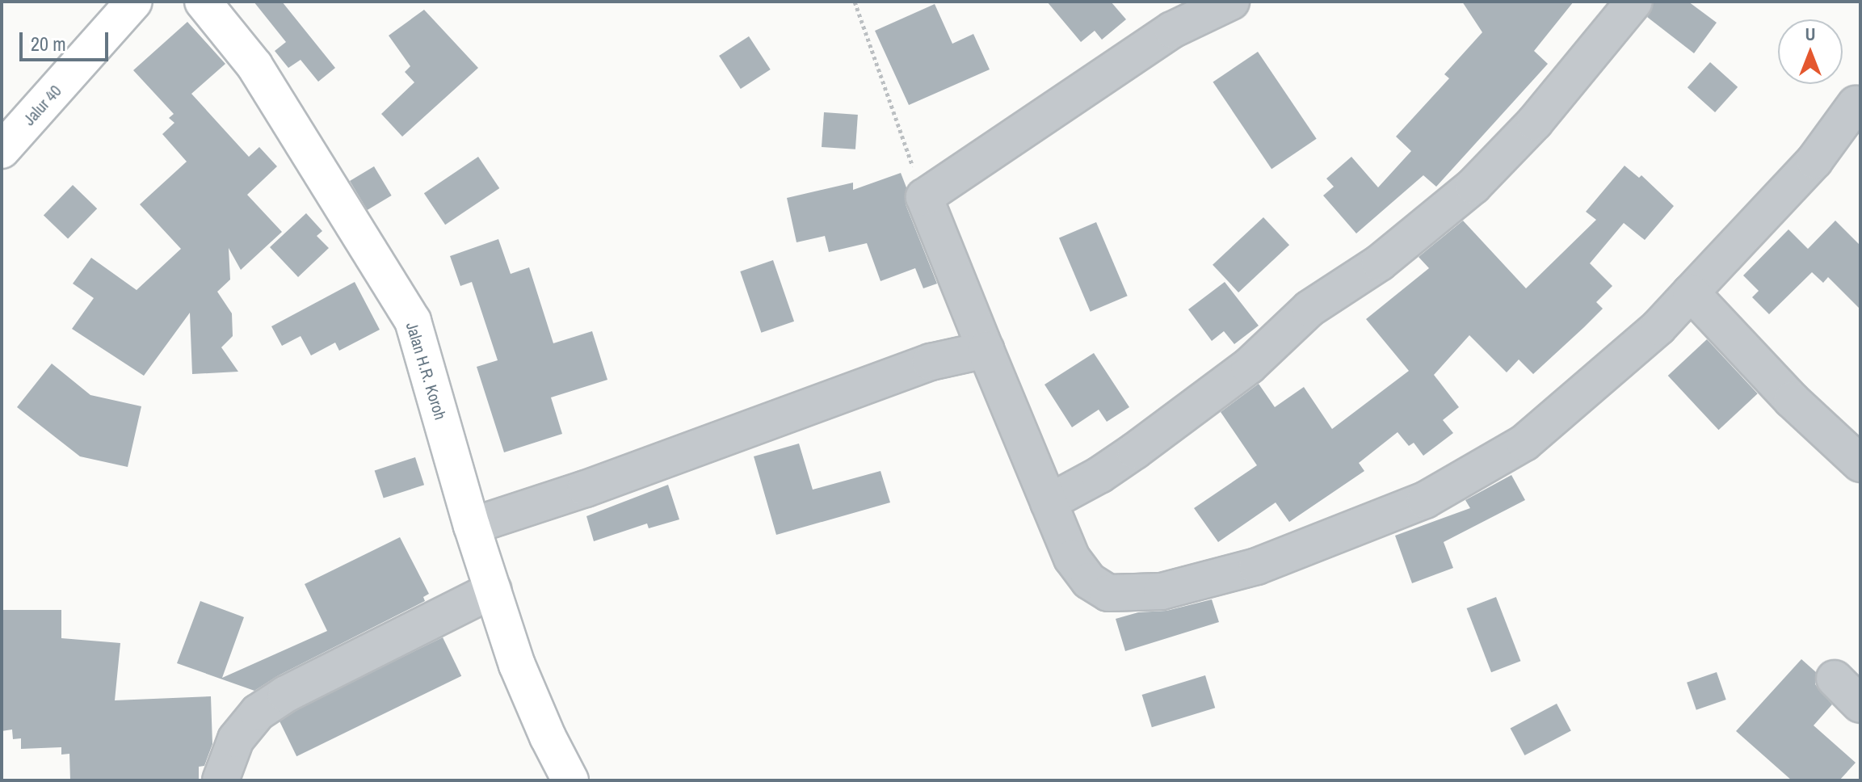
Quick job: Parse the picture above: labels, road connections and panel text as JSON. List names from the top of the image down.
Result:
{
  "streets": {
    "main road": ["Jalur 40", "Jalan H.R. Koroh"]
  },
  "scale_bar": "20 m",
  "north": "top"
}
